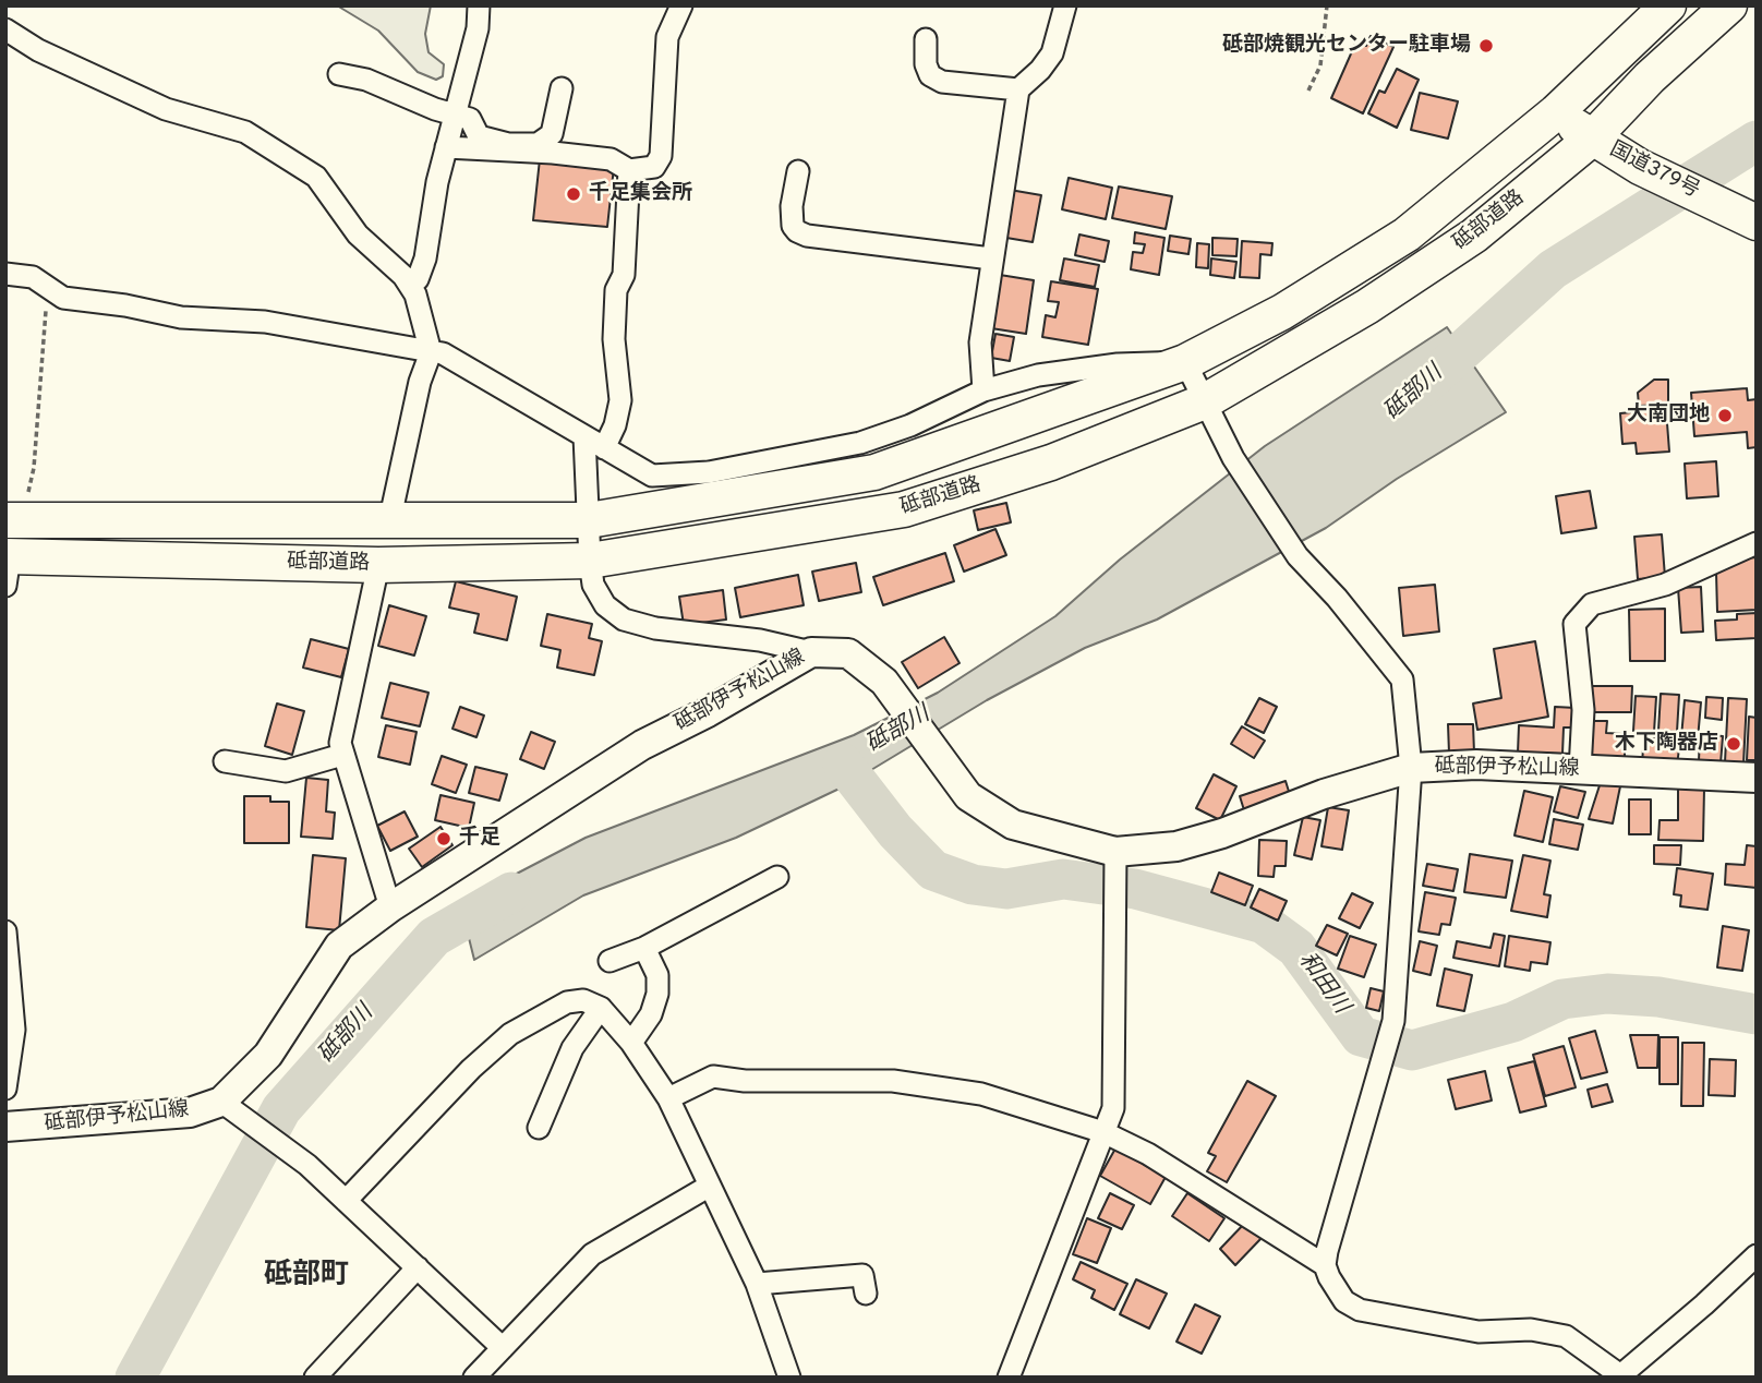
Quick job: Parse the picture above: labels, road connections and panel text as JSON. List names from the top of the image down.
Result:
{
  "streets": {
    "highway": ["国道379号", "砥部道路"],
    "main road": ["砥部伊予松山線"]
  },
  "crossings": [
    ["国道379号", "砥部道路"]
  ],
  "districts": ["砥部町"],
  "water": ["砥部川", "和田川"],
  "places": [
    "砥部焼観光センター駐車場",
    "千足集会所",
    "大南団地",
    "木下陶器店",
    "千足"
  ]
}
